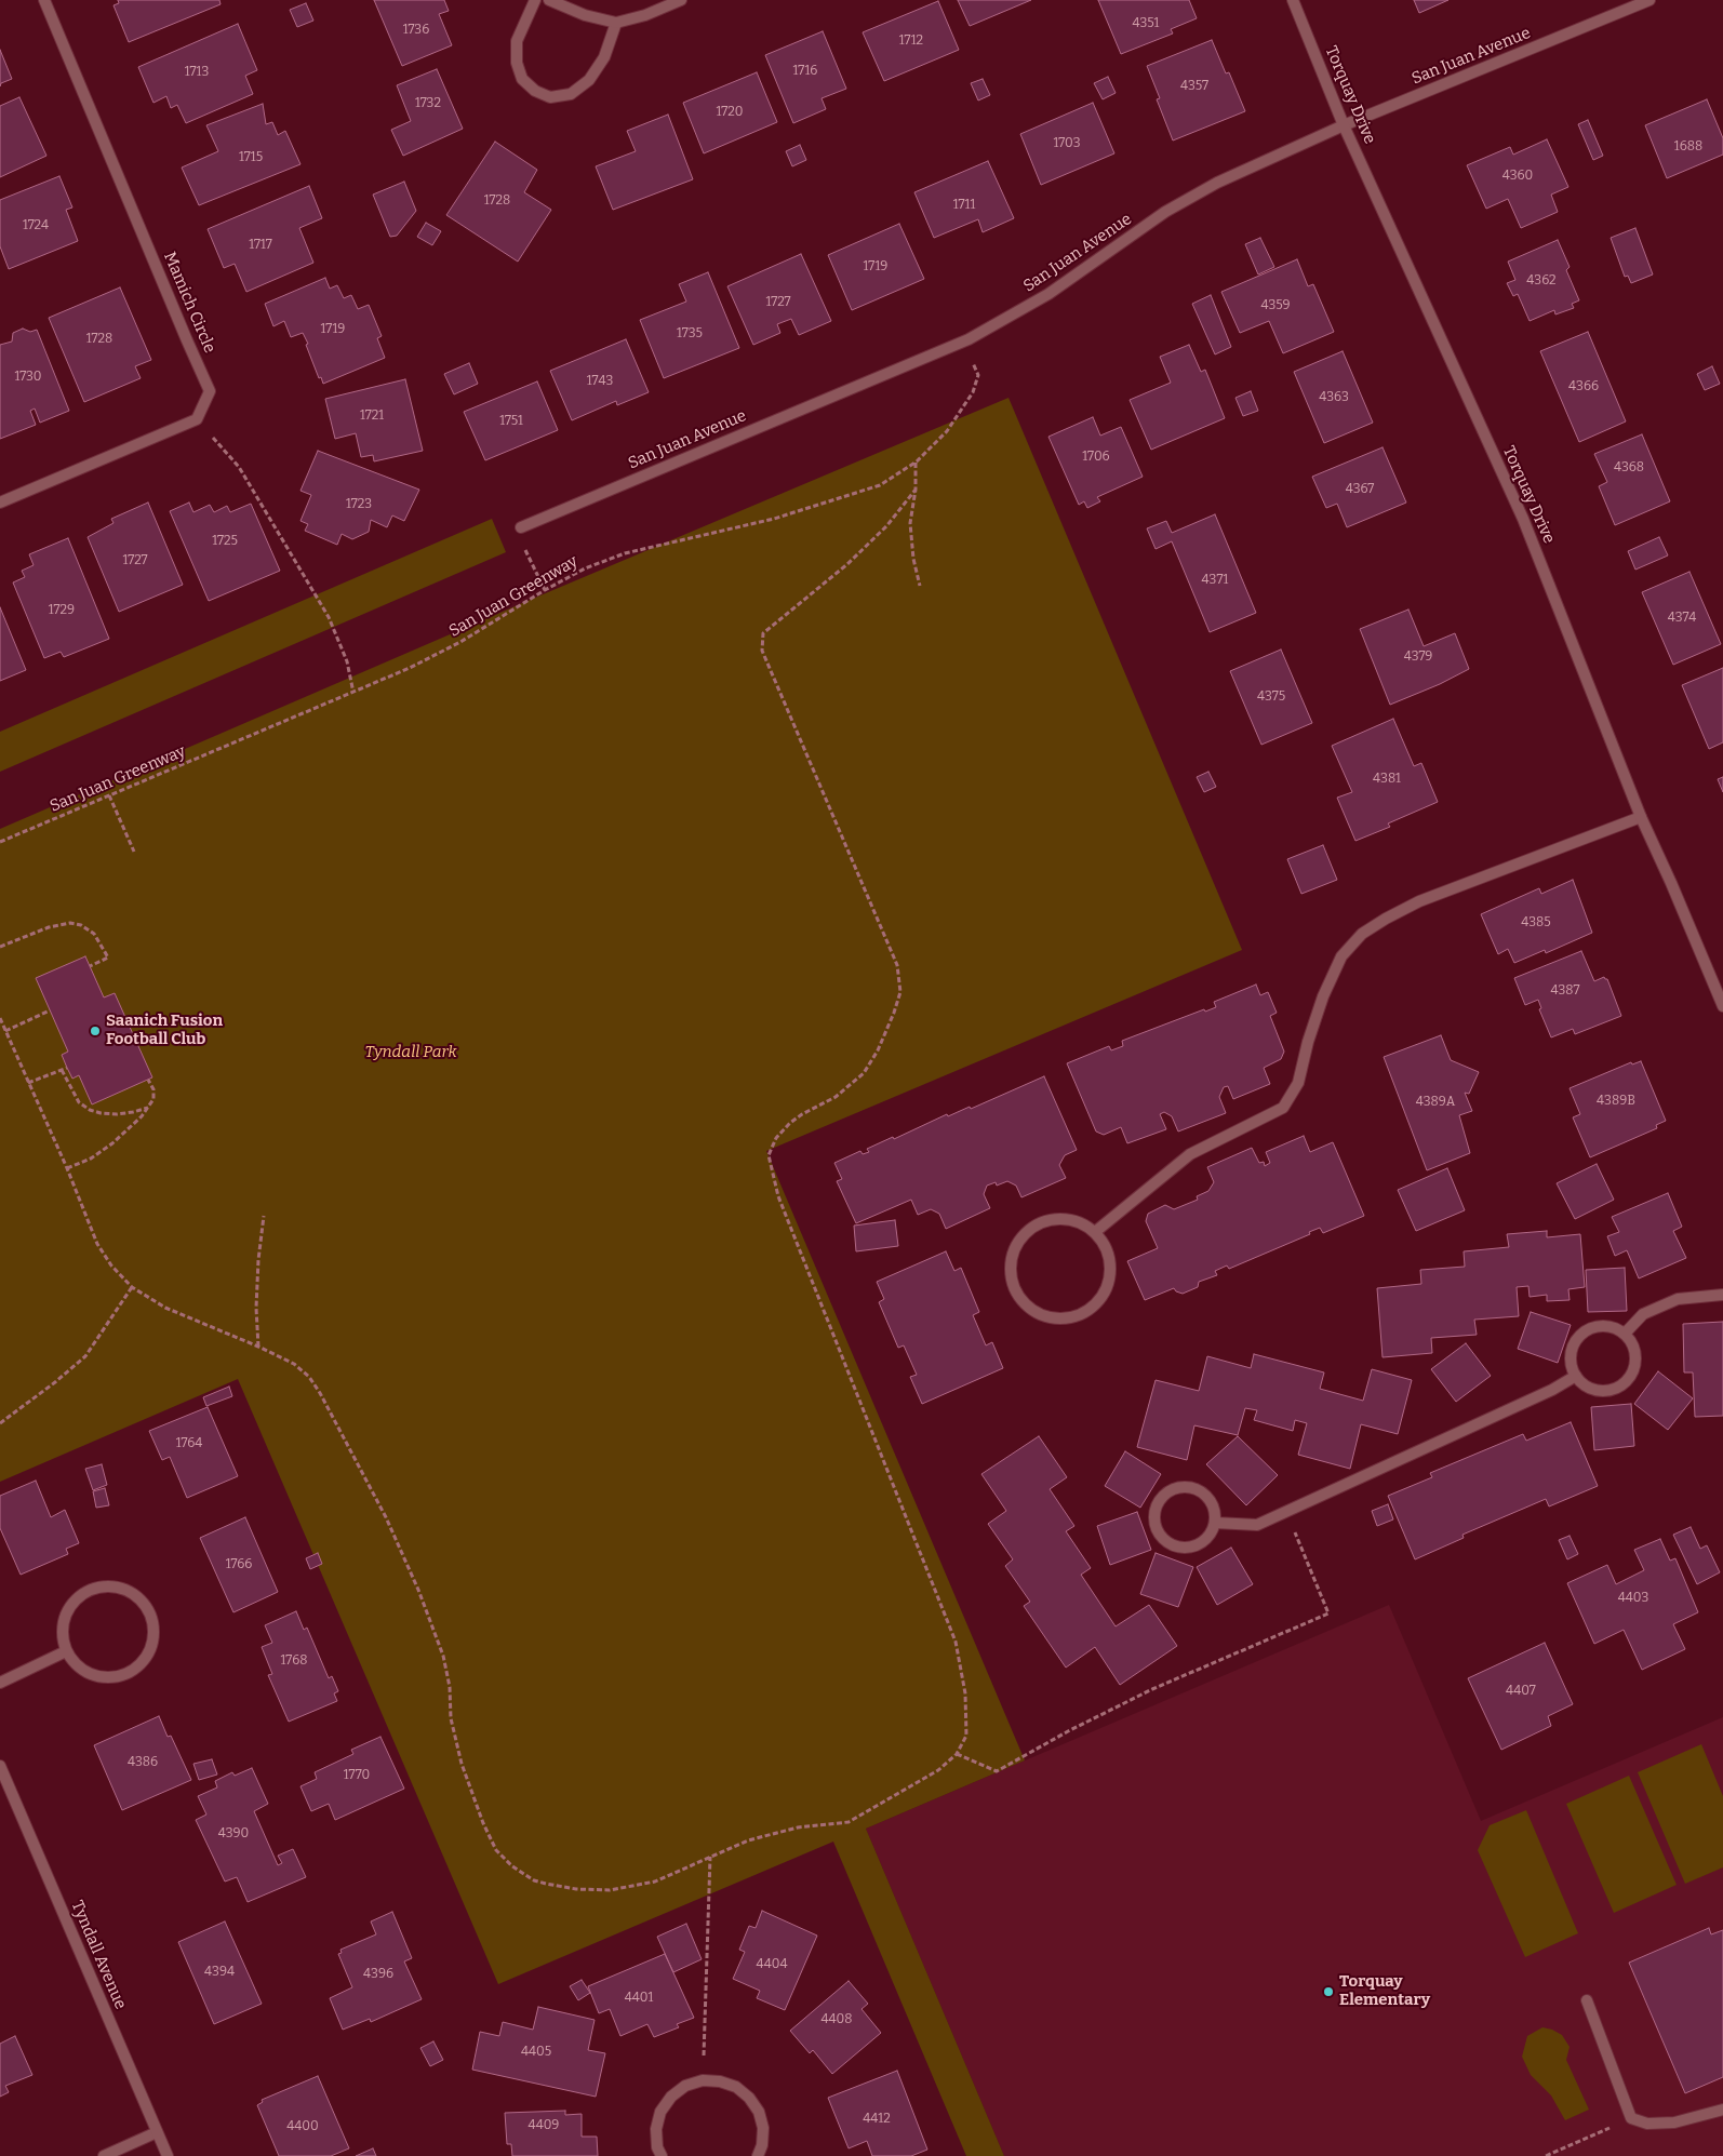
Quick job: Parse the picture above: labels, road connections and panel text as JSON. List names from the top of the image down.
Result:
{
  "streets": {
    "street": [
      "San Juan Avenue",
      "Torquay Drive",
      "Mamich Circle",
      "Tyndall Avenue"
    ],
    "path": ["San Juan Greenway"]
  },
  "crossings": [
    ["San Juan Avenue", "Torquay Drive"],
    ["San Juan Avenue", "San Juan Greenway"]
  ],
  "parks": ["Tyndall Park"],
  "places": ["Saanich Fusion Football Club", "Torquay Elementary"],
  "house_numbers": [
    "4351",
    "1736",
    "1712",
    "1716",
    "1713",
    "4357",
    "1732",
    "1720",
    "1703",
    "1688",
    "1715",
    "4360",
    "1728",
    "1711",
    "1724",
    "1717",
    "1719",
    "4362",
    "1727",
    "4359",
    "1719",
    "1735",
    "1728",
    "1730",
    "1743",
    "4366",
    "4363",
    "1721",
    "1751",
    "1706",
    "4368",
    "4367",
    "1723",
    "1725",
    "1727",
    "4371",
    "1729",
    "4374",
    "4379",
    "4375",
    "4381",
    "4385",
    "4387",
    "4389B",
    "4389A",
    "1764",
    "1766",
    "4403",
    "1768",
    "4407",
    "4386",
    "1770",
    "4390",
    "4404",
    "4394",
    "4396",
    "4401",
    "4408",
    "4405",
    "4412",
    "4409",
    "4400"
  ]
}
